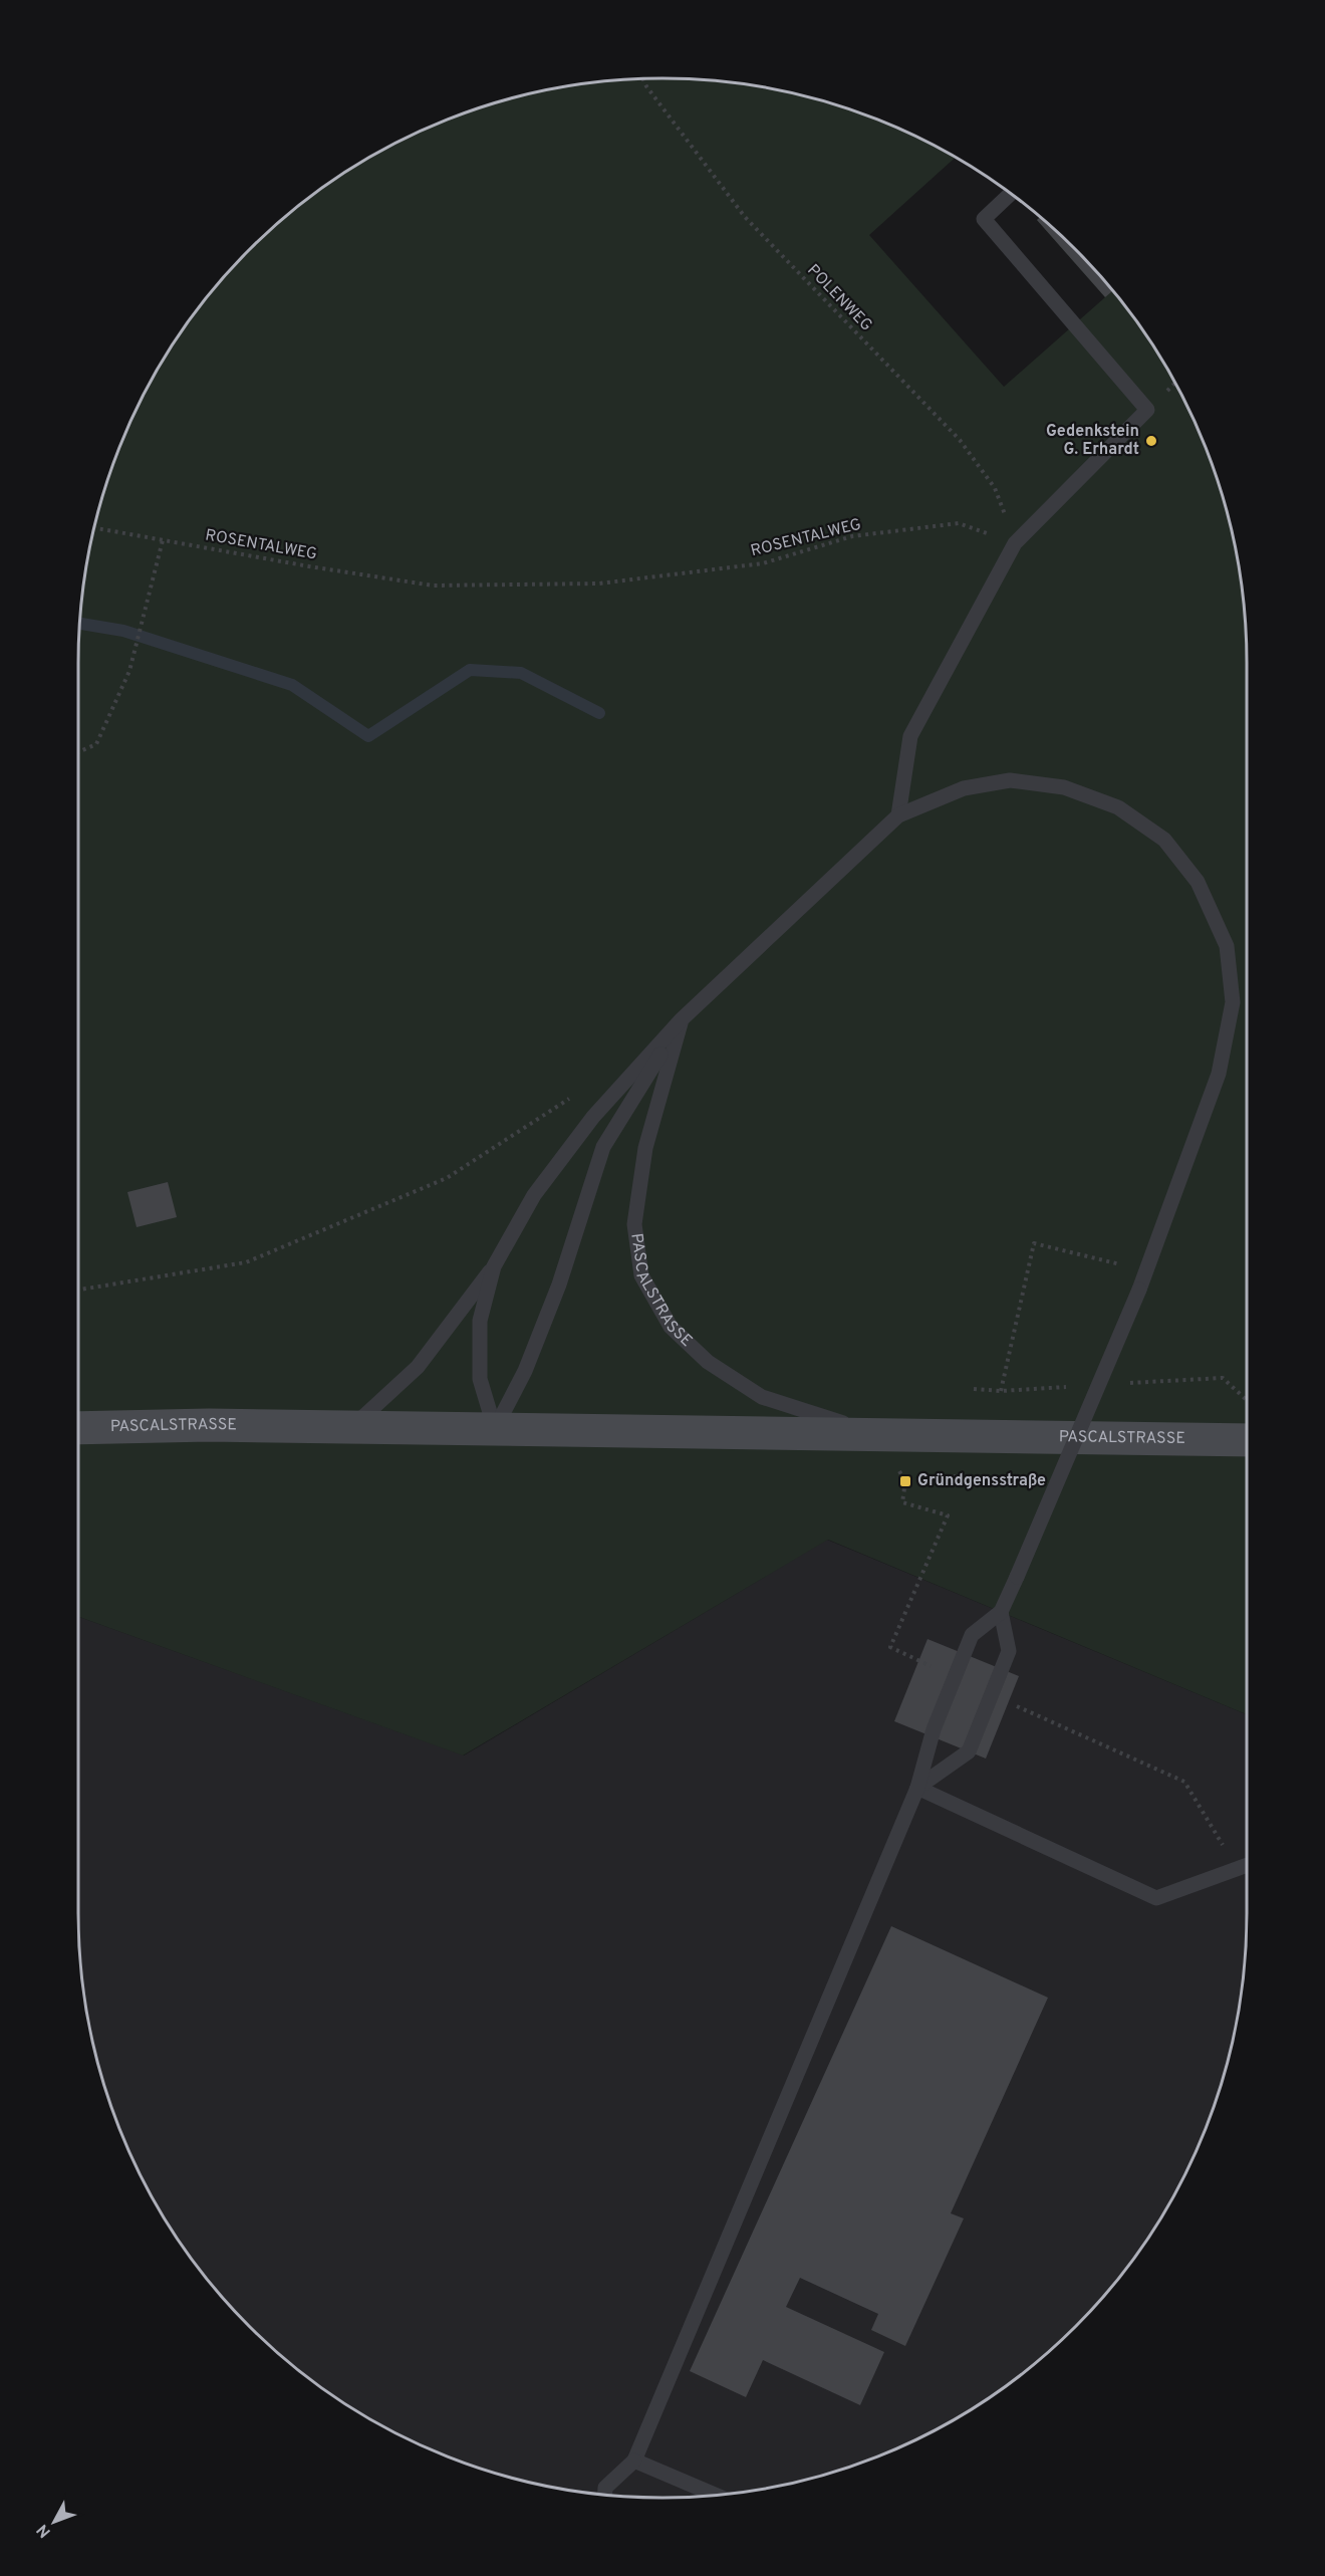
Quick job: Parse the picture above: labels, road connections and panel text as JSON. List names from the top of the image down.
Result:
{
  "streets": {
    "street": ["PASCALSTRASSE"],
    "path": ["POLENWEG", "ROSENTALWEG"]
  },
  "crossings": [
    ["POLENWEG", "ROSENTALWEG"]
  ],
  "places": {
    "other": ["Gedenkstein G. Erhardt"],
    "transit": ["Gründgensstraße"]
  },
  "north": "bottom left"
}
